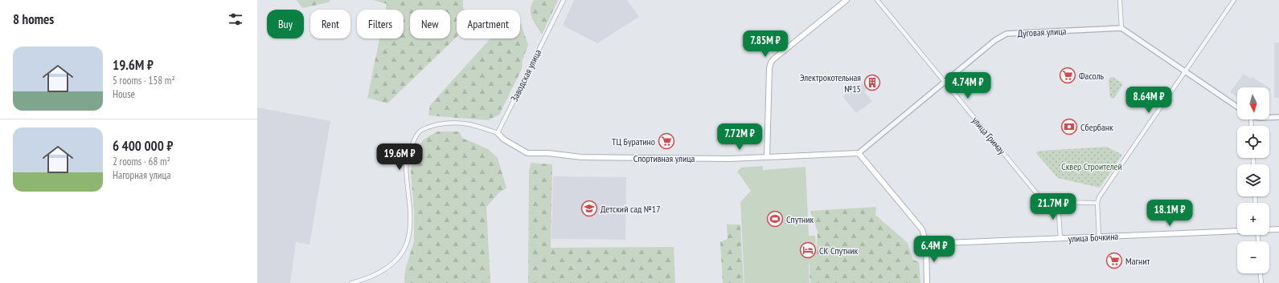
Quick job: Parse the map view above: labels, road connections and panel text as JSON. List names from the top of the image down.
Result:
{
  "streets": {
    "main road": ["Спортивная улица", "улица Бочкина"],
    "street": ["Дуговая улица", "Заводская улица", "улица Гримау"]
  },
  "crossings": [
    ["Дуговая улица", "улица Гримау"],
    ["Дуговая улица", "Спортивная улица"],
    ["Заводская улица", "Спортивная улица"]
  ],
  "parks": ["Сквер Строителей"],
  "places": {
    "supermarket": ["Фасоль", "ТЦ Буратино", "Магнит"],
    "building": ["Электрокотельная №15"],
    "bank": ["Сбербанк"],
    "school or university": ["Детский сад №17"],
    "sports": ["Спутник"],
    "hotel": ["СК Спутник"]
  },
  "north": "bottom",
  "page": {
    "heading": "8 homes",
    "chip": [
      "Buy",
      "Rent",
      "Filters",
      "New",
      "Apartment"
    ],
    "price": [
      "7.85M ₽",
      "4.74M ₽",
      "8.64M ₽",
      "7.72M ₽",
      "19.6M ₽",
      "21.7M ₽",
      "18.1M ₽",
      "6.4M ₽"
    ],
    "list": [
      {
        "name": "19.6M ₽",
        "note": "5 rooms · 158 m² · House"
      },
      {
        "name": "6 400 000 ₽",
        "note": "2 rooms · 68 m² · Нагорная улица"
      }
    ],
    "map_buttons": ["+", "−"]
  }
}
